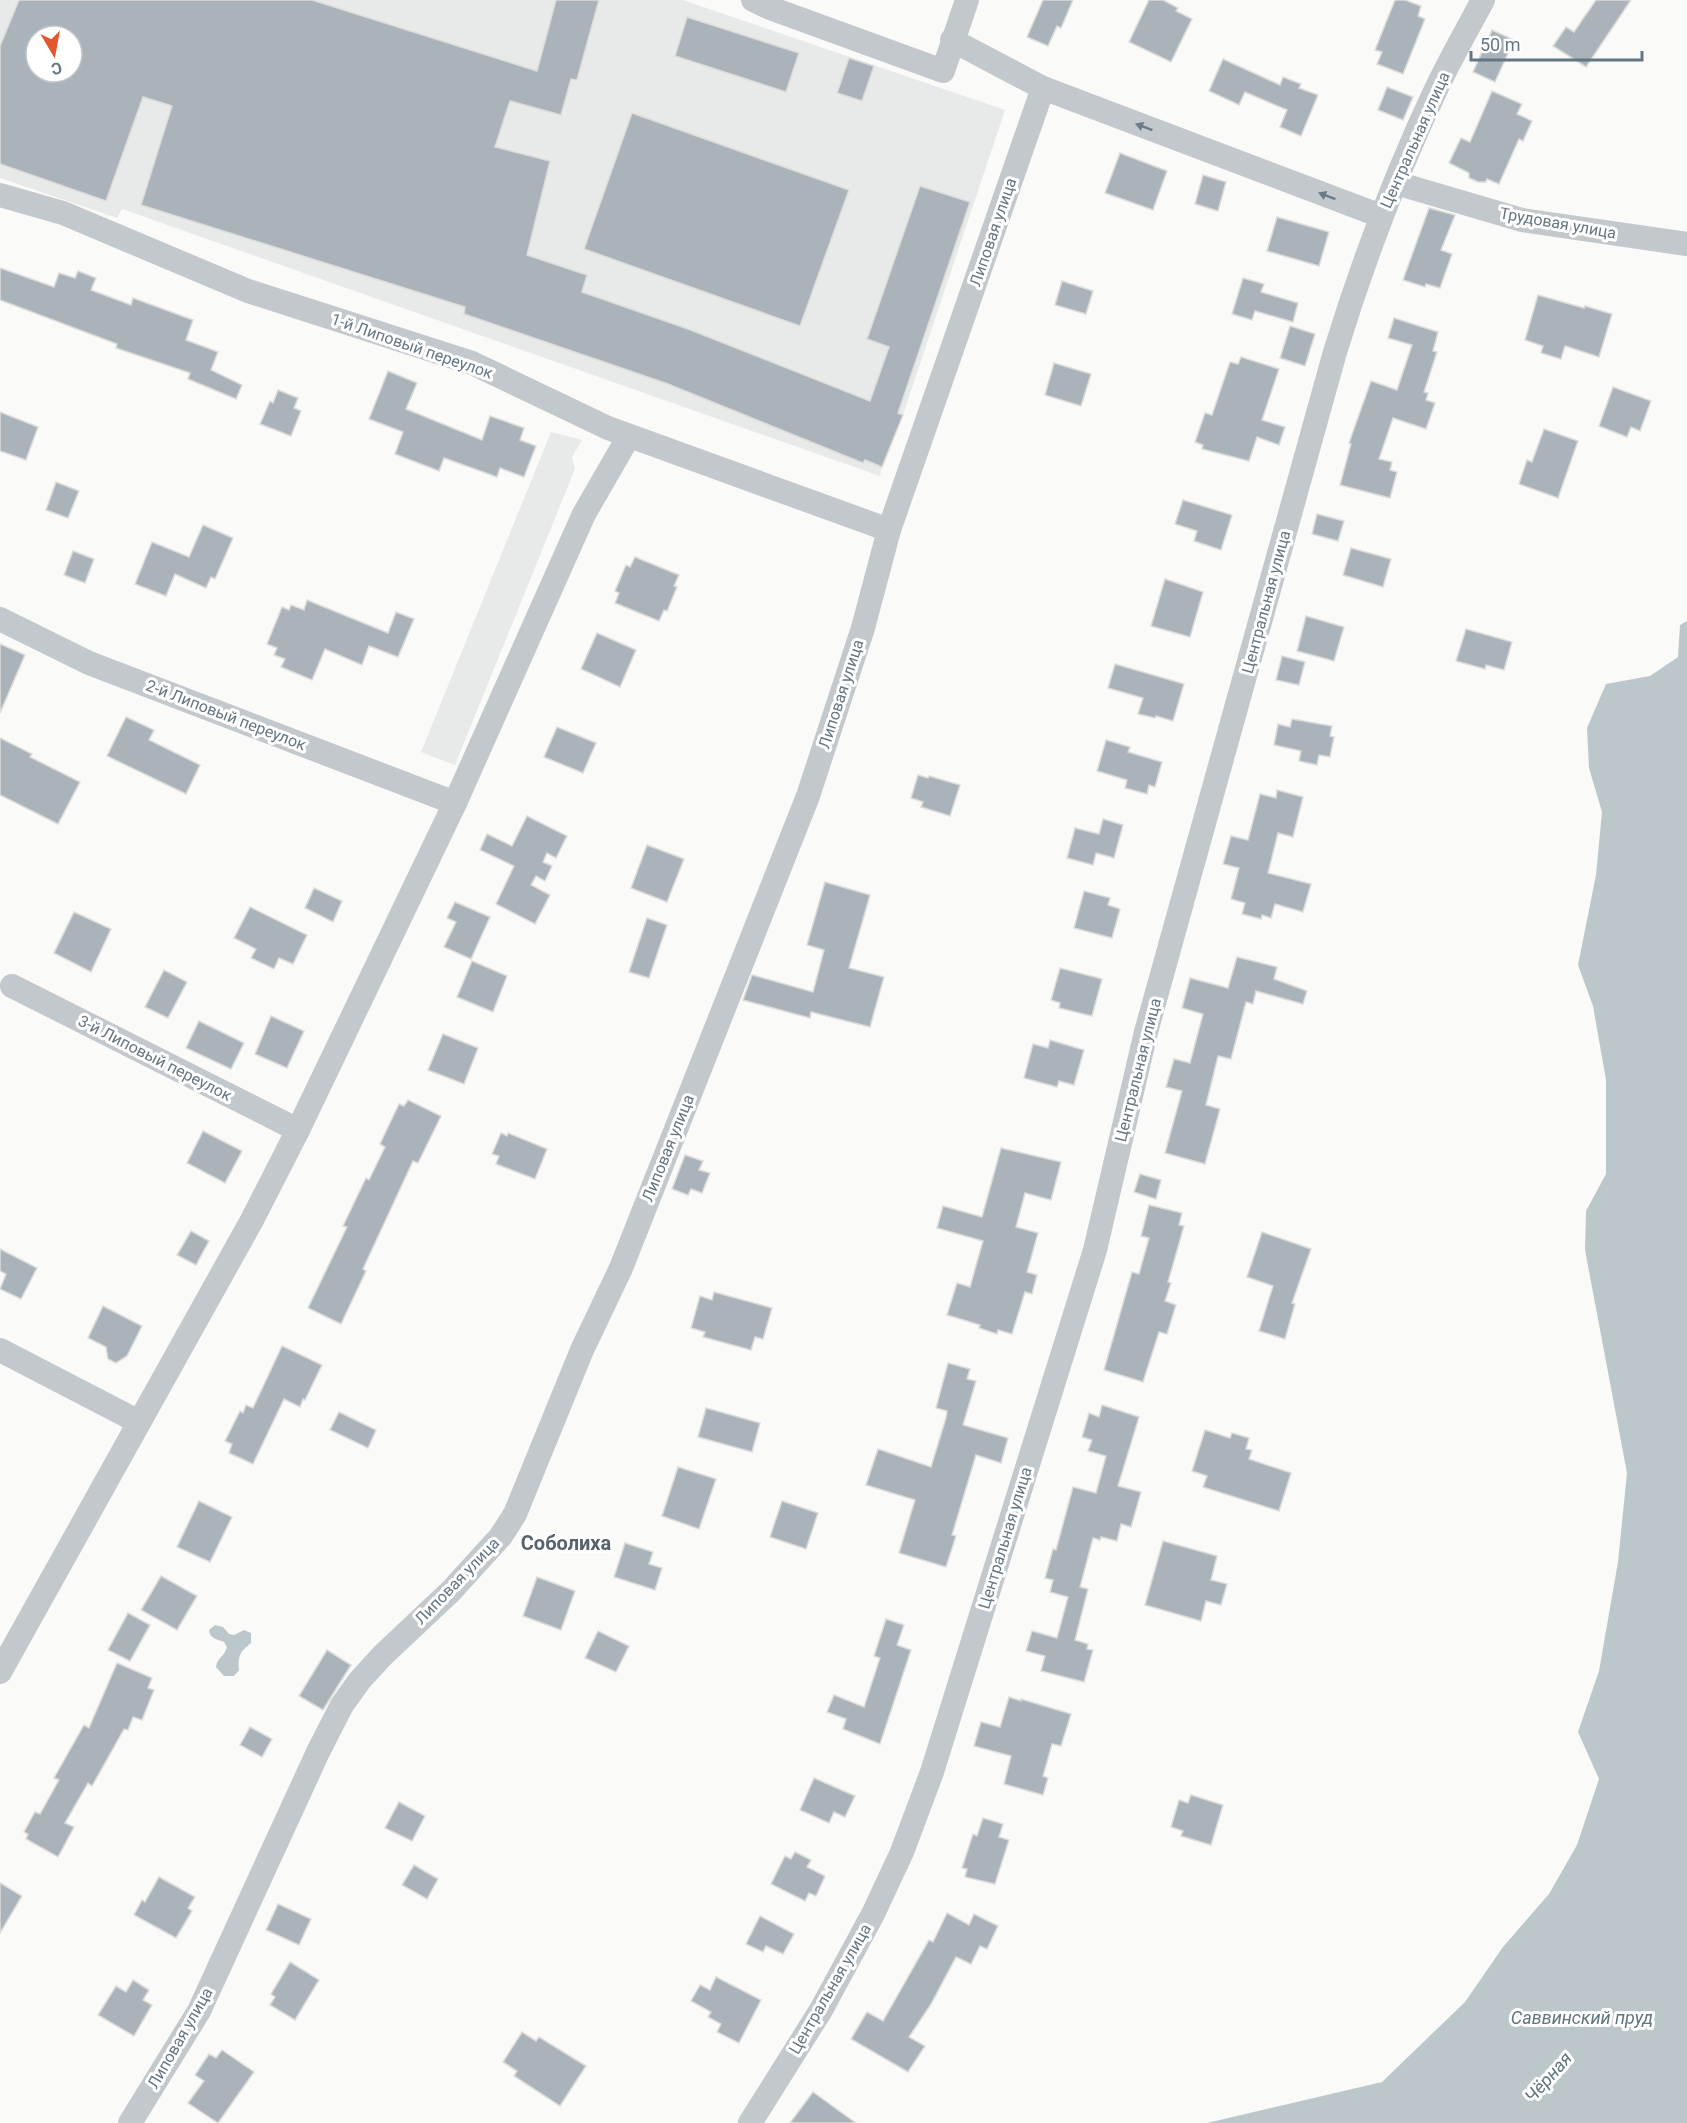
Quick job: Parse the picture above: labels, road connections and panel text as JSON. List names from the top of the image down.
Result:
{
  "streets": {
    "street": [
      "Центральная улица",
      "Трудовая улица",
      "Липовая улица",
      "1-й Липовый переулок",
      "2-й Липовый переулок",
      "3-й Липовый переулок"
    ]
  },
  "crossings": [
    ["Центральная улица", "Трудовая улица"],
    ["Липовая улица", "1-й Липовый переулок"]
  ],
  "districts": ["Соболиха"],
  "water": ["Саввинский пруд", "Чёрная"],
  "scale_bar": "50 m",
  "north": "bottom"
}
